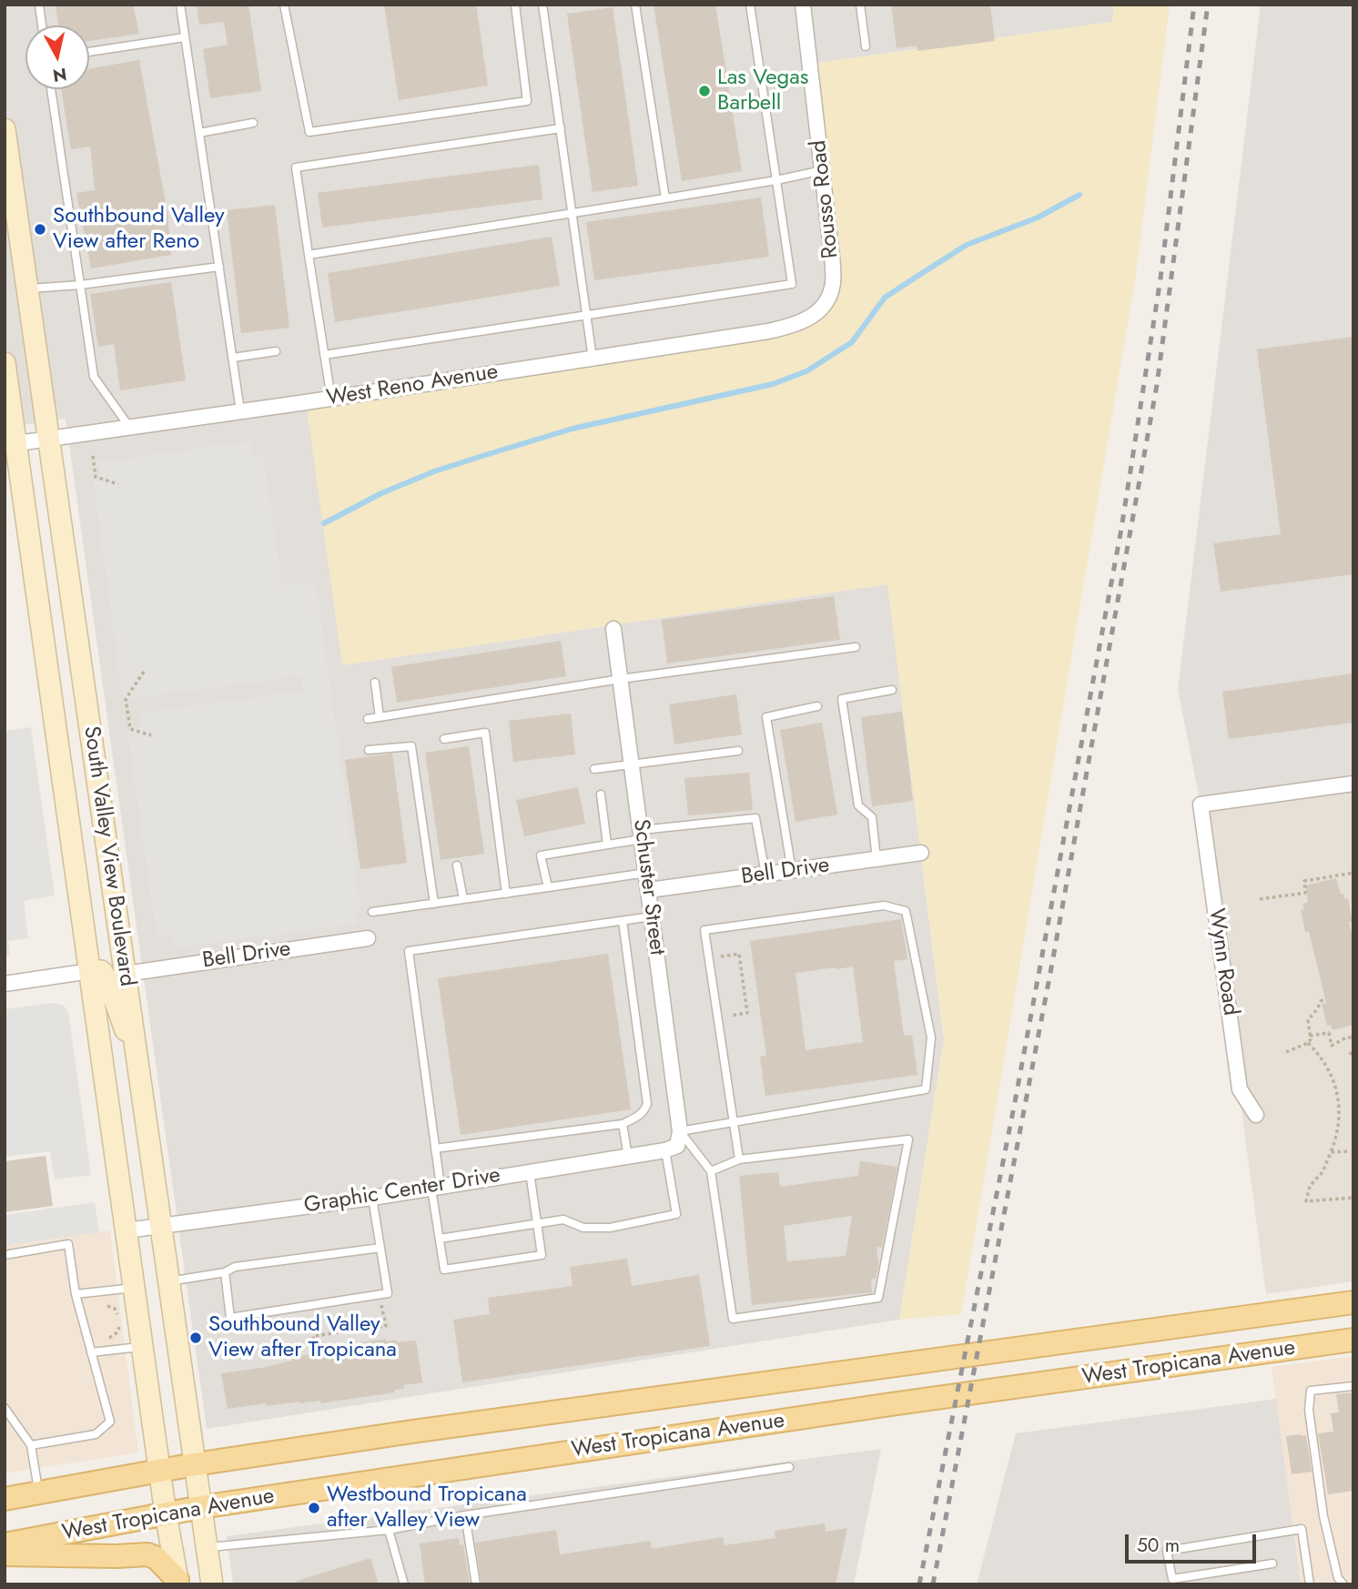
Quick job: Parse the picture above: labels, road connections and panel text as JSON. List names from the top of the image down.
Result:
{
  "streets": {
    "main road": ["South Valley View Boulevard", "West Tropicana Avenue"],
    "street": [
      "Rousso Road",
      "West Reno Avenue",
      "Bell Drive",
      "Schuster Street",
      "Wynn Road",
      "Graphic Center Drive"
    ]
  },
  "crossings": [
    ["Rousso Road", "West Reno Avenue"],
    ["West Reno Avenue", "South Valley View Boulevard"],
    ["South Valley View Boulevard", "Bell Drive"],
    ["South Valley View Boulevard", "Graphic Center Drive"],
    ["South Valley View Boulevard", "West Tropicana Avenue"],
    ["Bell Drive", "Schuster Street"],
    ["Schuster Street", "Graphic Center Drive"]
  ],
  "places": [
    "Las Vegas Barbell",
    "Southbound Valley View after Reno",
    "Southbound Valley View after Tropicana",
    "Westbound Tropicana after Valley View"
  ],
  "scale_bar": "50 m",
  "north": "bottom"
}
